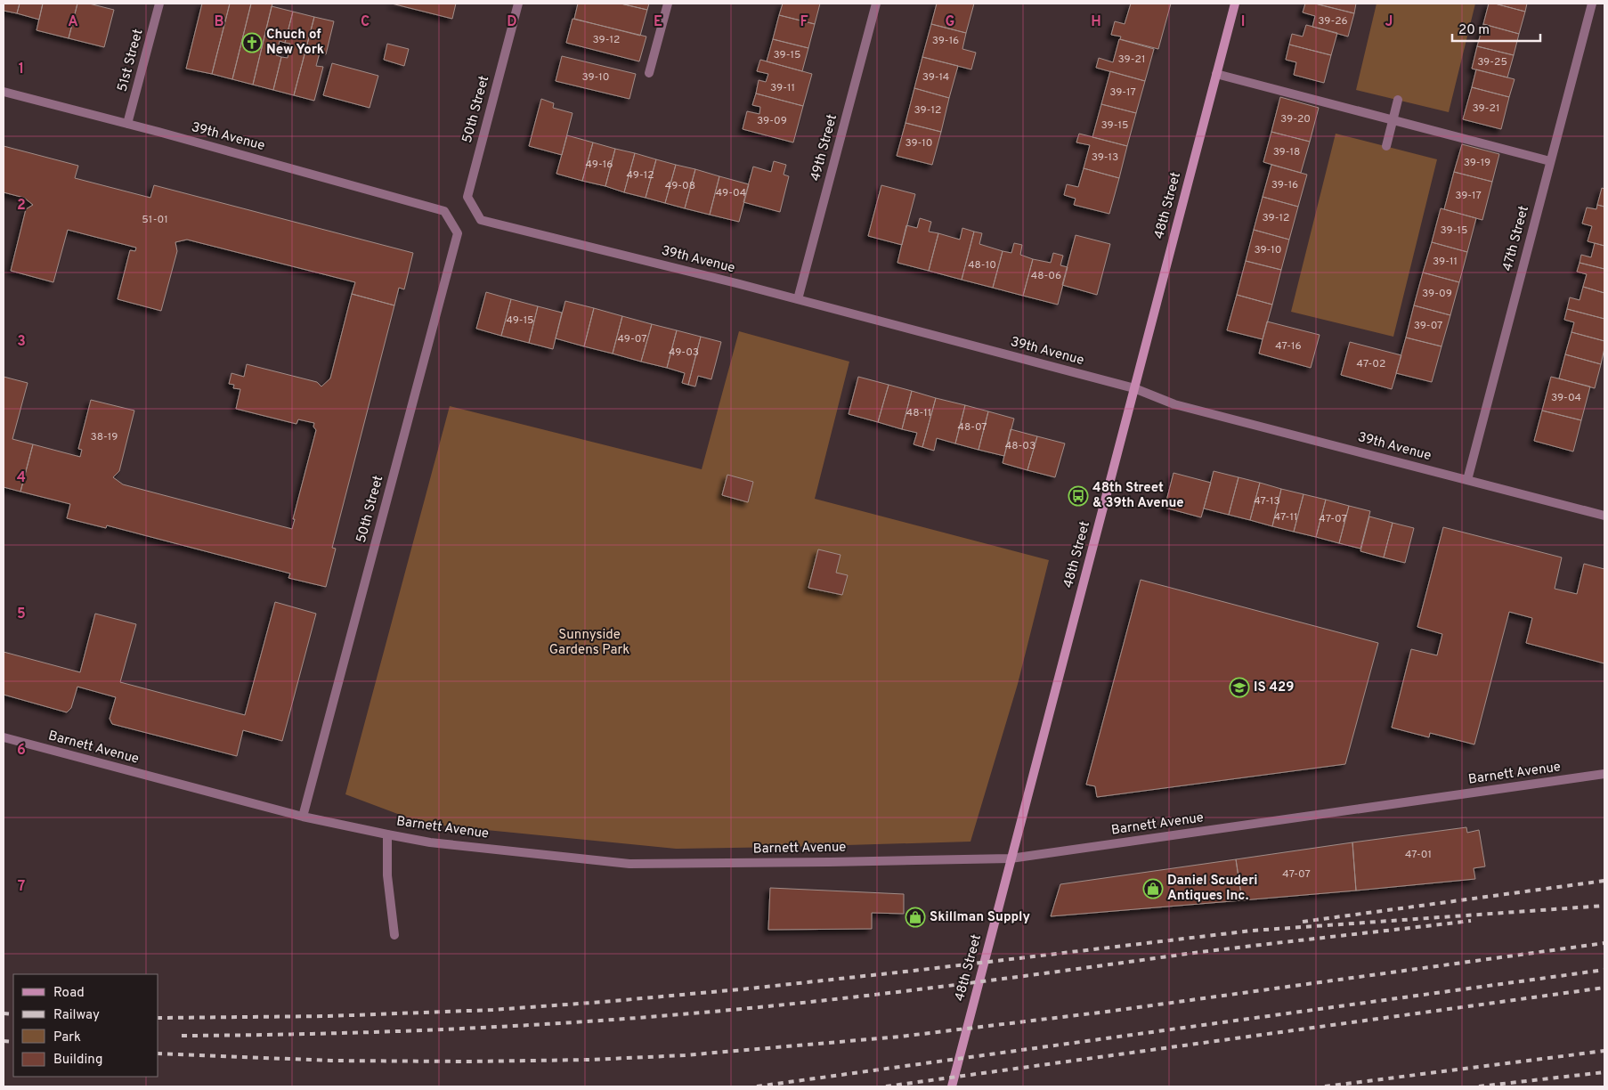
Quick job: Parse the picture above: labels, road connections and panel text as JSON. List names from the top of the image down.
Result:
{
  "streets": {
    "street": [
      "51st Street",
      "50th Street",
      "39th Avenue",
      "49th Street",
      "48th Street",
      "47th Street",
      "Barnett Avenue"
    ]
  },
  "crossings": [
    ["51st Street", "39th Avenue"],
    ["50th Street", "39th Avenue"],
    ["50th Street", "Barnett Avenue"],
    ["39th Avenue", "49th Street"],
    ["39th Avenue", "48th Street"],
    ["39th Avenue", "47th Street"],
    ["48th Street", "Barnett Avenue"]
  ],
  "parks": ["Sunnyside Gardens Park"],
  "places": {
    "church": ["Chuch of New York"],
    "bus stop": ["48th Street & 39th Avenue"],
    "school or university": ["IS 429"],
    "shop": ["Daniel Scuderi Antiques Inc.", "Skillman Supply"]
  },
  "house_numbers": [
    "39-26",
    "39-12",
    "39-16",
    "39-15",
    "39-21",
    "39-25",
    "39-10",
    "39-14",
    "39-11",
    "39-17",
    "39-21",
    "39-12",
    "39-20",
    "39-09",
    "39-15",
    "39-10",
    "39-18",
    "39-13",
    "39-19",
    "49-16",
    "49-12",
    "39-16",
    "49-08",
    "49-04",
    "39-17",
    "39-12",
    "51-01",
    "39-15",
    "39-10",
    "39-11",
    "48-10",
    "48-06",
    "39-09",
    "49-15",
    "39-07",
    "49-07",
    "47-16",
    "49-03",
    "47-02",
    "39-04",
    "48-11",
    "48-07",
    "38-19",
    "48-03",
    "47-13",
    "47-11",
    "47-07",
    "47-01",
    "47-07"
  ],
  "legend": [
    "Road",
    "Railway",
    "Park",
    "Building"
  ],
  "scale_bar": "20 m",
  "grid": {
    "columns": [
      "A",
      "B",
      "C",
      "D",
      "E",
      "F",
      "G",
      "H",
      "I",
      "J"
    ],
    "rows": [
      "1",
      "2",
      "3",
      "4",
      "5",
      "6",
      "7"
    ]
  }
}
